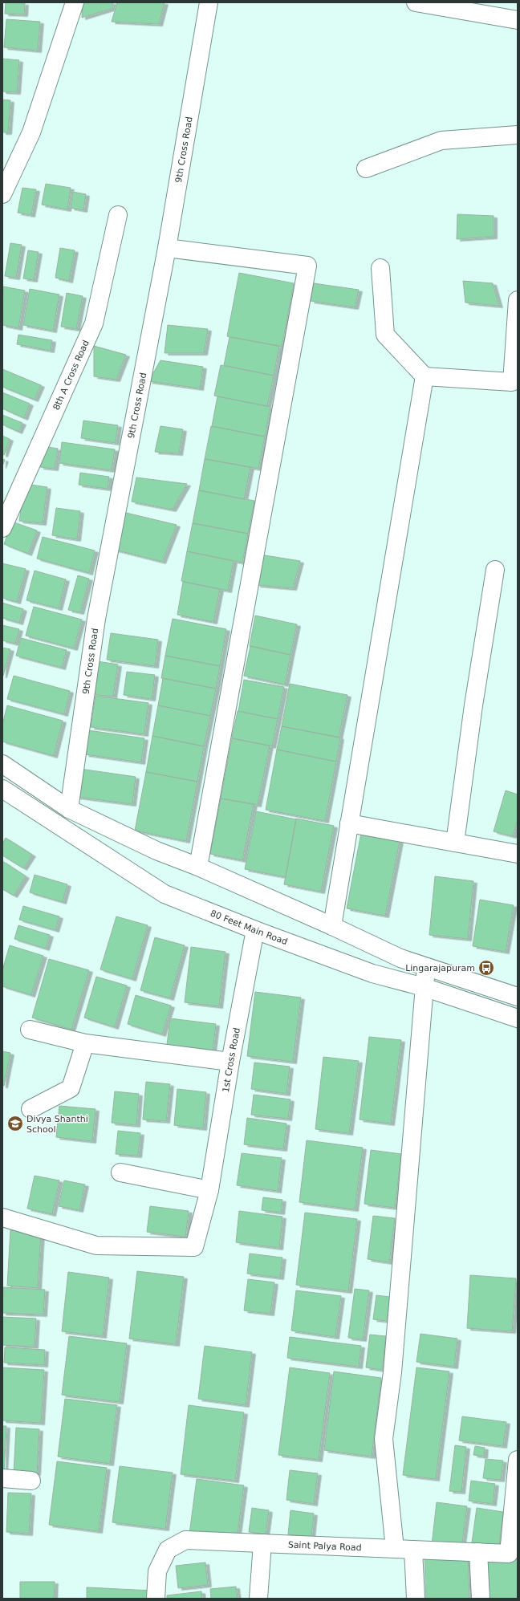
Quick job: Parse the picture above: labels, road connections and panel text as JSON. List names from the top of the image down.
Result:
{
  "streets": {
    "street": [
      "9th Cross Road",
      "8th A Cross Road",
      "80 Feet Main Road",
      "1st Cross Road",
      "Saint Palya Road"
    ]
  },
  "crossings": [
    ["80 Feet Main Road", "1st Cross Road"]
  ],
  "places": {
    "bus stop": ["Lingarajapuram"],
    "school or university": ["Divya Shanthi School"]
  }
}
